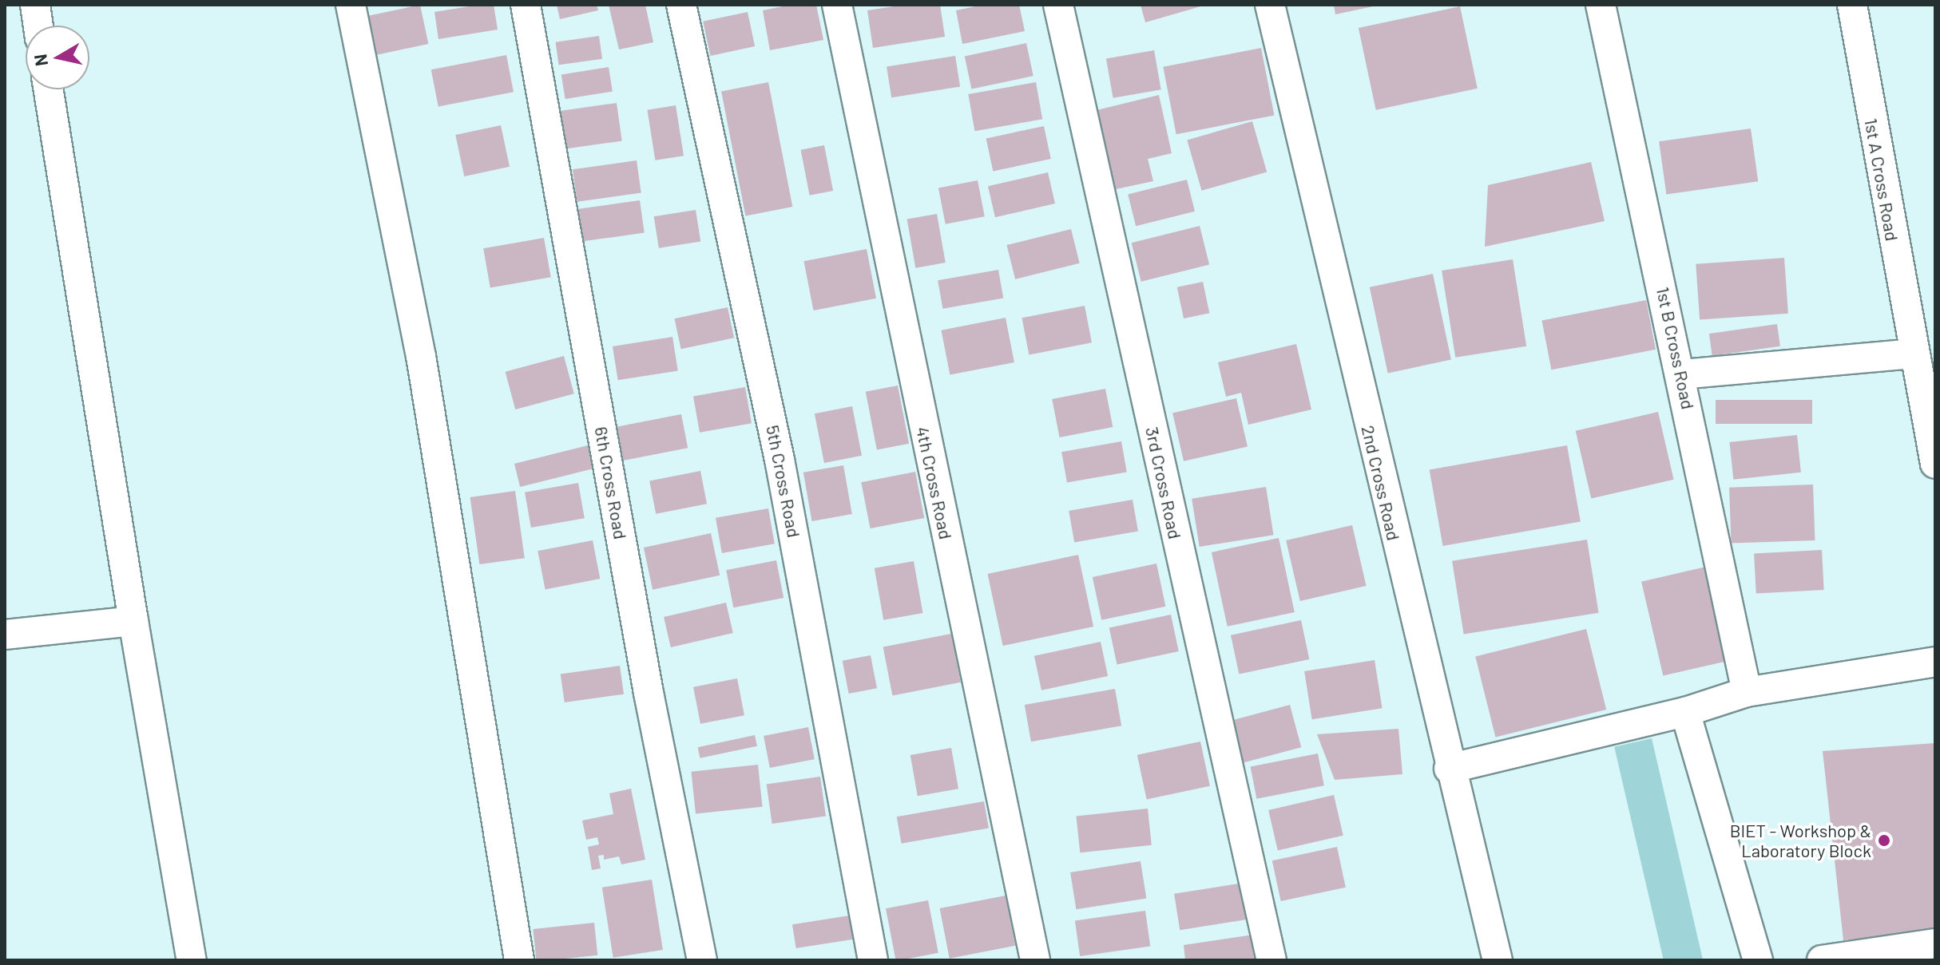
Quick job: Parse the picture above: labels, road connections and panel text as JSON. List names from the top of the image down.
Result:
{
  "streets": {
    "street": [
      "1st A Cross Road",
      "1st B Cross Road",
      "5th Cross Road",
      "6th Cross Road",
      "4th Cross Road",
      "3rd Cross Road",
      "2nd Cross Road"
    ]
  },
  "places": ["BIET - Workshop & Laboratory Block"],
  "north": "left"
}
